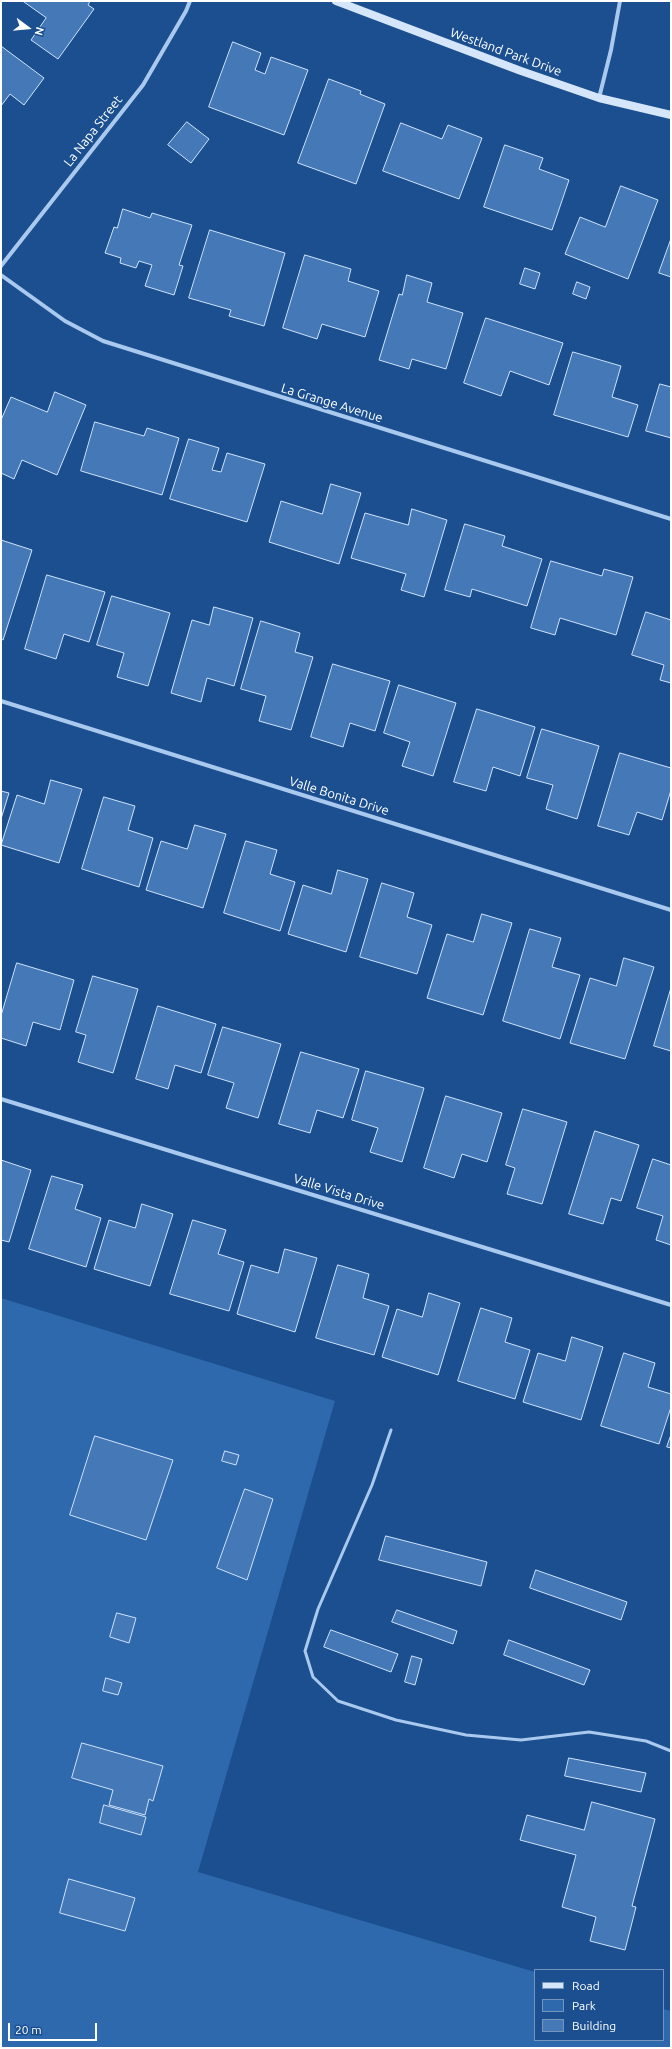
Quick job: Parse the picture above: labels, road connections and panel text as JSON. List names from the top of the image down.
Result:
{
  "streets": {
    "street": [
      "Westland Park Drive",
      "La Napa Street",
      "La Grange Avenue",
      "Valle Bonita Drive",
      "Valle Vista Drive"
    ]
  },
  "legend": ["Road", "Park", "Building"],
  "scale_bar": "20 m",
  "north": "right"
}
